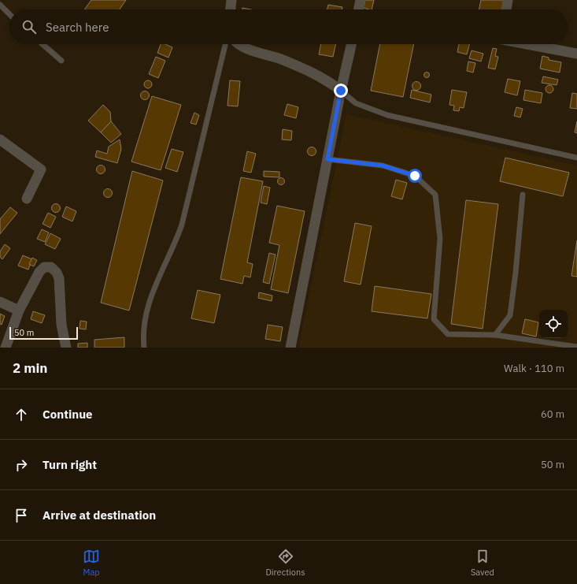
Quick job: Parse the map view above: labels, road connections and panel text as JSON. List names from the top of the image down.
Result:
{
  "scale_bar": "50 m",
  "page": {
    "search": "Search here",
    "scale": "50 m",
    "heading": ["2 min", "Walk · 110 m"],
    "list": [
      ["Continue", "60 m"],
      ["Turn right", "50 m"],
      "Arrive at destination"
    ],
    "nav": ["Map", "Directions", "Saved"]
  }
}
